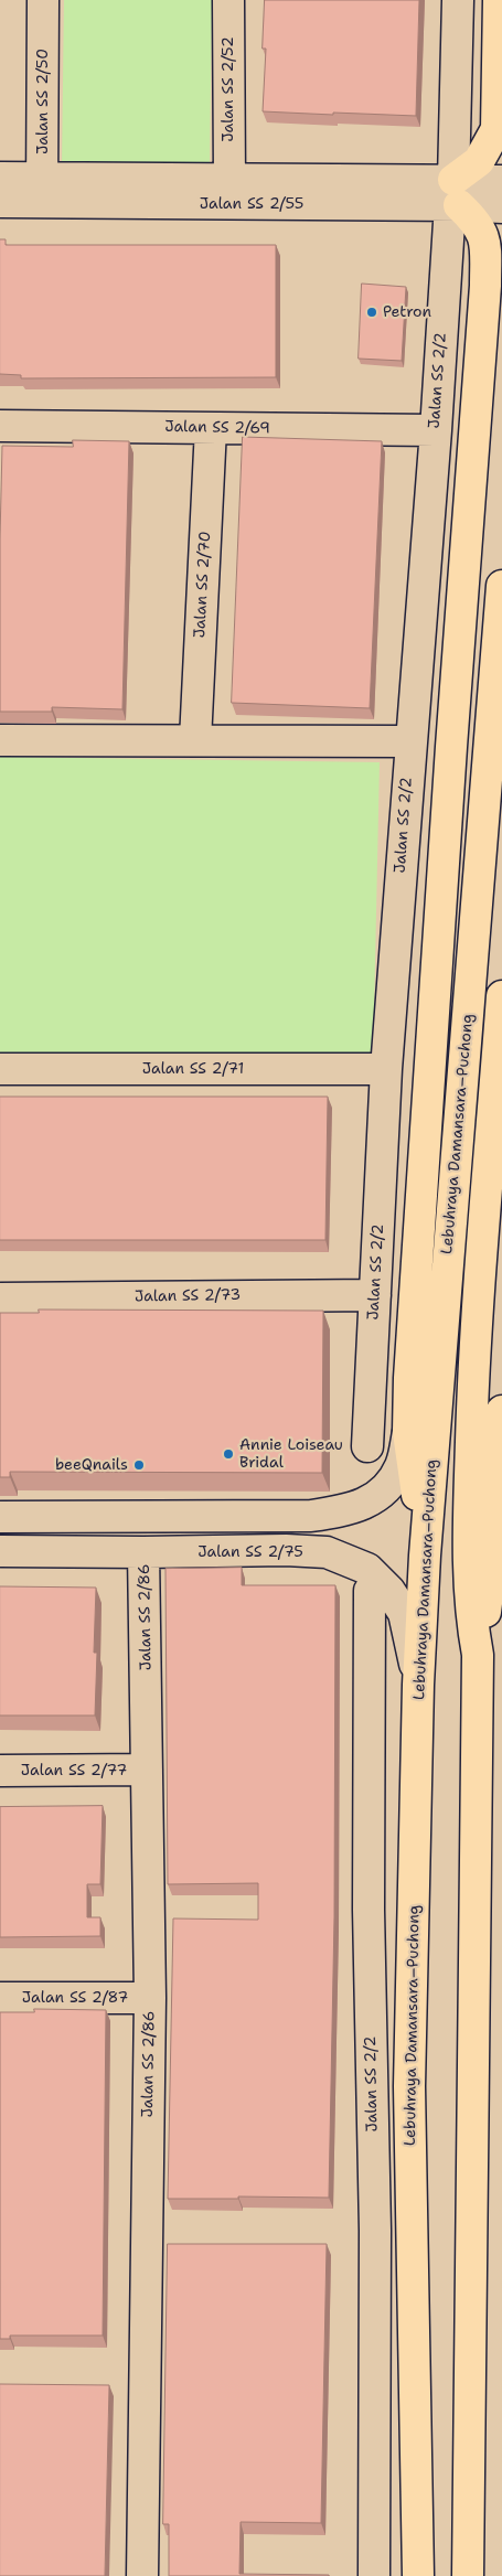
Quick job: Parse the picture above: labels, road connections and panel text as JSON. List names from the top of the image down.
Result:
{
  "streets": {
    "highway": ["Lebuhraya Damansara–Puchong"],
    "street": [
      "Jalan SS 2/52",
      "Jalan SS 2/50",
      "Jalan SS 2/55",
      "Jalan SS 2/2",
      "Jalan SS 2/69",
      "Jalan SS 2/70",
      "Jalan SS 2/71",
      "Jalan SS 2/73",
      "Jalan SS 2/75",
      "Jalan SS 2/86",
      "Jalan SS 2/77",
      "Jalan SS 2/87"
    ]
  },
  "crossings": [
    ["Jalan SS 2/52", "Jalan SS 2/55"],
    ["Jalan SS 2/50", "Jalan SS 2/55"],
    ["Jalan SS 2/55", "Jalan SS 2/2"],
    ["Jalan SS 2/2", "Jalan SS 2/69"],
    ["Jalan SS 2/2", "Jalan SS 2/71"],
    ["Jalan SS 2/2", "Jalan SS 2/73"],
    ["Jalan SS 2/69", "Jalan SS 2/70"],
    ["Lebuhraya Damansara–Puchong", "Jalan SS 2/75"],
    ["Jalan SS 2/75", "Jalan SS 2/86"],
    ["Jalan SS 2/86", "Jalan SS 2/77"],
    ["Jalan SS 2/86", "Jalan SS 2/87"]
  ],
  "places": ["Petron", "Annie Loiseau Bridal", "beeQnails"]
}
